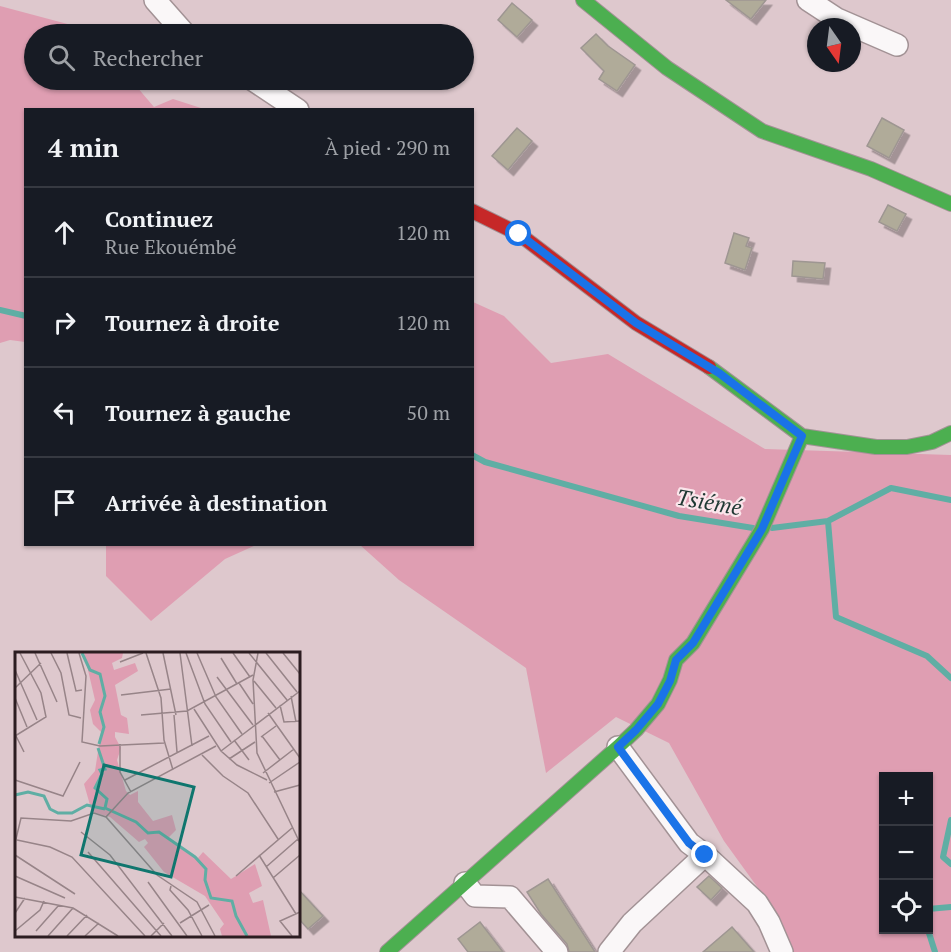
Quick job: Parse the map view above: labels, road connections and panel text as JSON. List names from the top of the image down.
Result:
{
  "water": ["Tsiémé"],
  "north": "bottom",
  "page": {
    "search": "Rechercher",
    "heading": ["4 min", "À pied · 290 m"],
    "list": [
      ["Continuez", "Rue Ekouémbé", "120 m"],
      ["Tournez à droite", "120 m"],
      ["Tournez à gauche", "50 m"],
      "Arrivée à destination"
    ],
    "map_buttons": ["+", "−"]
  }
}
